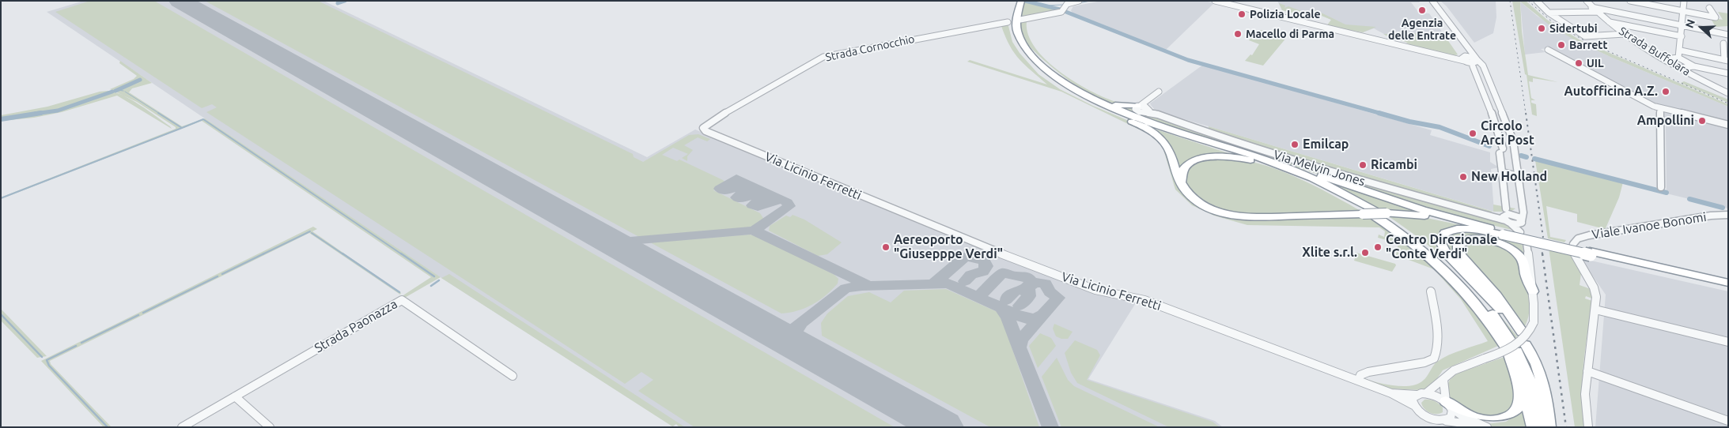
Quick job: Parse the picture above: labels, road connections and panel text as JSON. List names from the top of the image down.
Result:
{
  "streets": {
    "street": [
      "Strada Cornocchio",
      "Strada Buffolara",
      "Via Melvin Jones",
      "Via Licinio Ferretti",
      "Viale Ivanoe Bonomi",
      "Strada Paonazza"
    ]
  },
  "crossings": [
    ["Strada Cornocchio", "Via Licinio Ferretti"]
  ],
  "places": [
    "Agenzia delle Entrate",
    "Polizia Locale",
    "Sidertubi",
    "Macello di Parma",
    "Barrett",
    "UIL",
    "Autofficina A.Z.",
    "Ampollini",
    "Circolo Arci Post",
    "Emilcap",
    "Ricambi",
    "New Holland",
    "Aereoporto \"Giusepppe Verdi\"",
    "Centro Direzionale \"Conte Verdi\"",
    "Xlite s.r.l."
  ],
  "north": "left"
}
